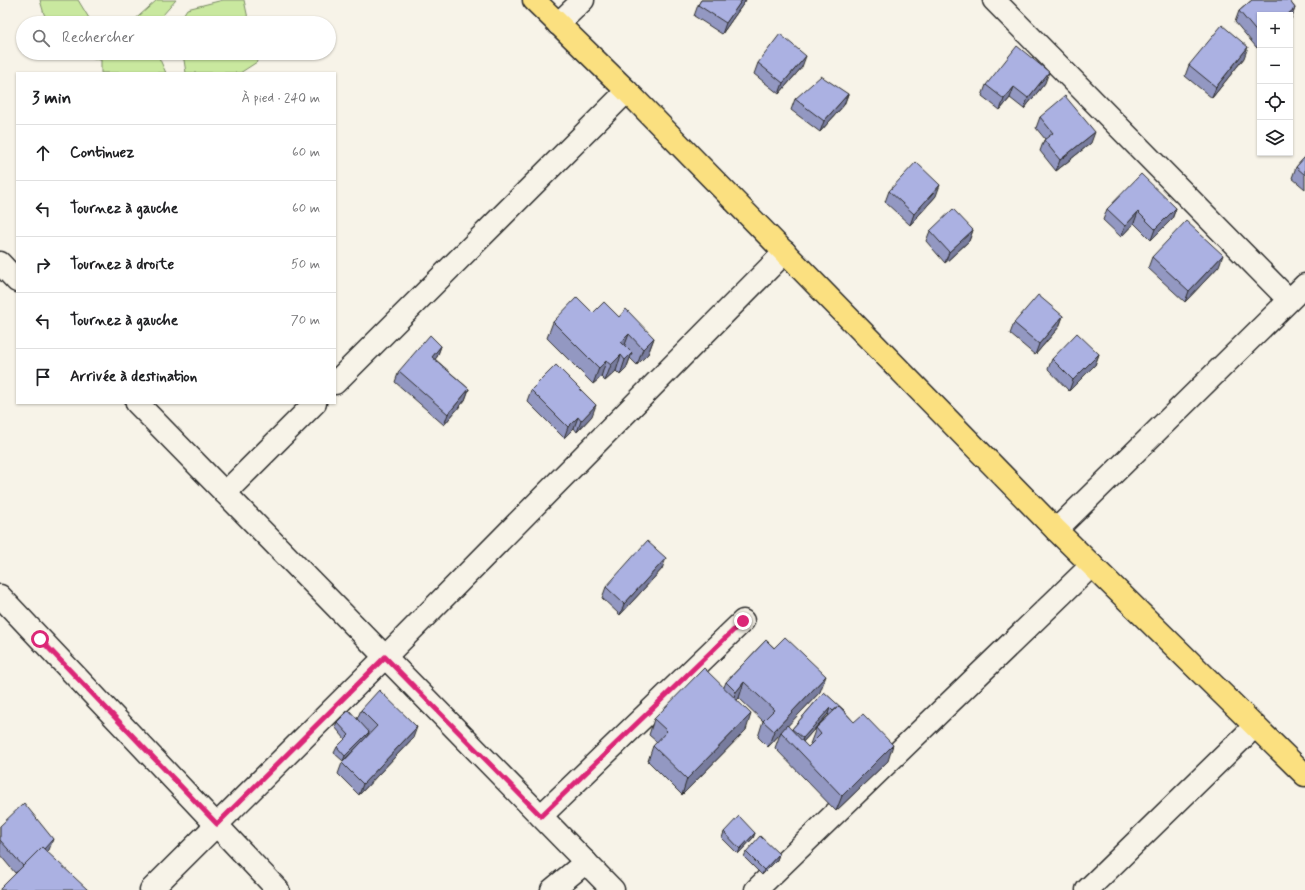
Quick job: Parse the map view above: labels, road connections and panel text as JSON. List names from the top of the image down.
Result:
{
  "page": {
    "map_buttons": ["+", "−"],
    "search": "Rechercher",
    "heading": ["3 min", "À pied · 240 m"],
    "list": [
      ["Continuez", "60 m"],
      ["Tournez à gauche", "60 m"],
      ["Tournez à droite", "50 m"],
      ["Tournez à gauche", "70 m"],
      "Arrivée à destination"
    ]
  }
}
